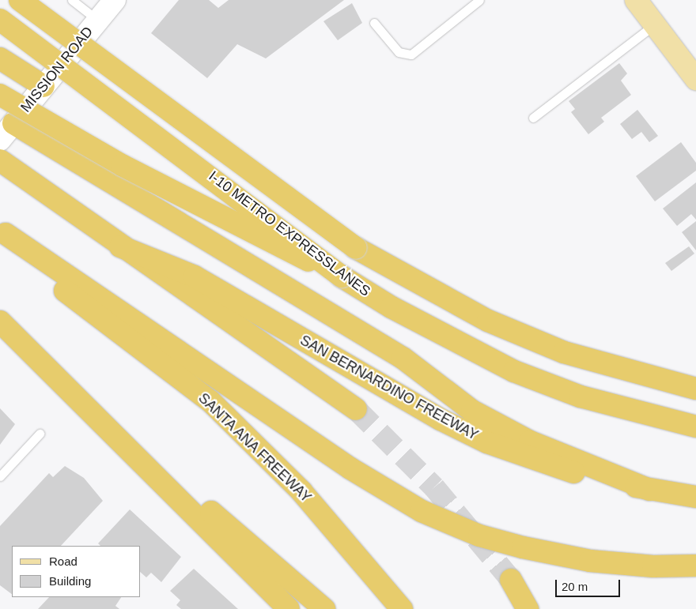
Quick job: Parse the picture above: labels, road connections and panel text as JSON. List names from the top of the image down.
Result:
{
  "streets": {
    "highway": ["I-10 METRO EXPRESSLANES", "SAN BERNARDINO FREEWAY", "SANTA ANA FREEWAY"],
    "main road": ["MISSION ROAD"]
  },
  "legend": ["Road", "Building"],
  "scale_bar": "20 m"
}
